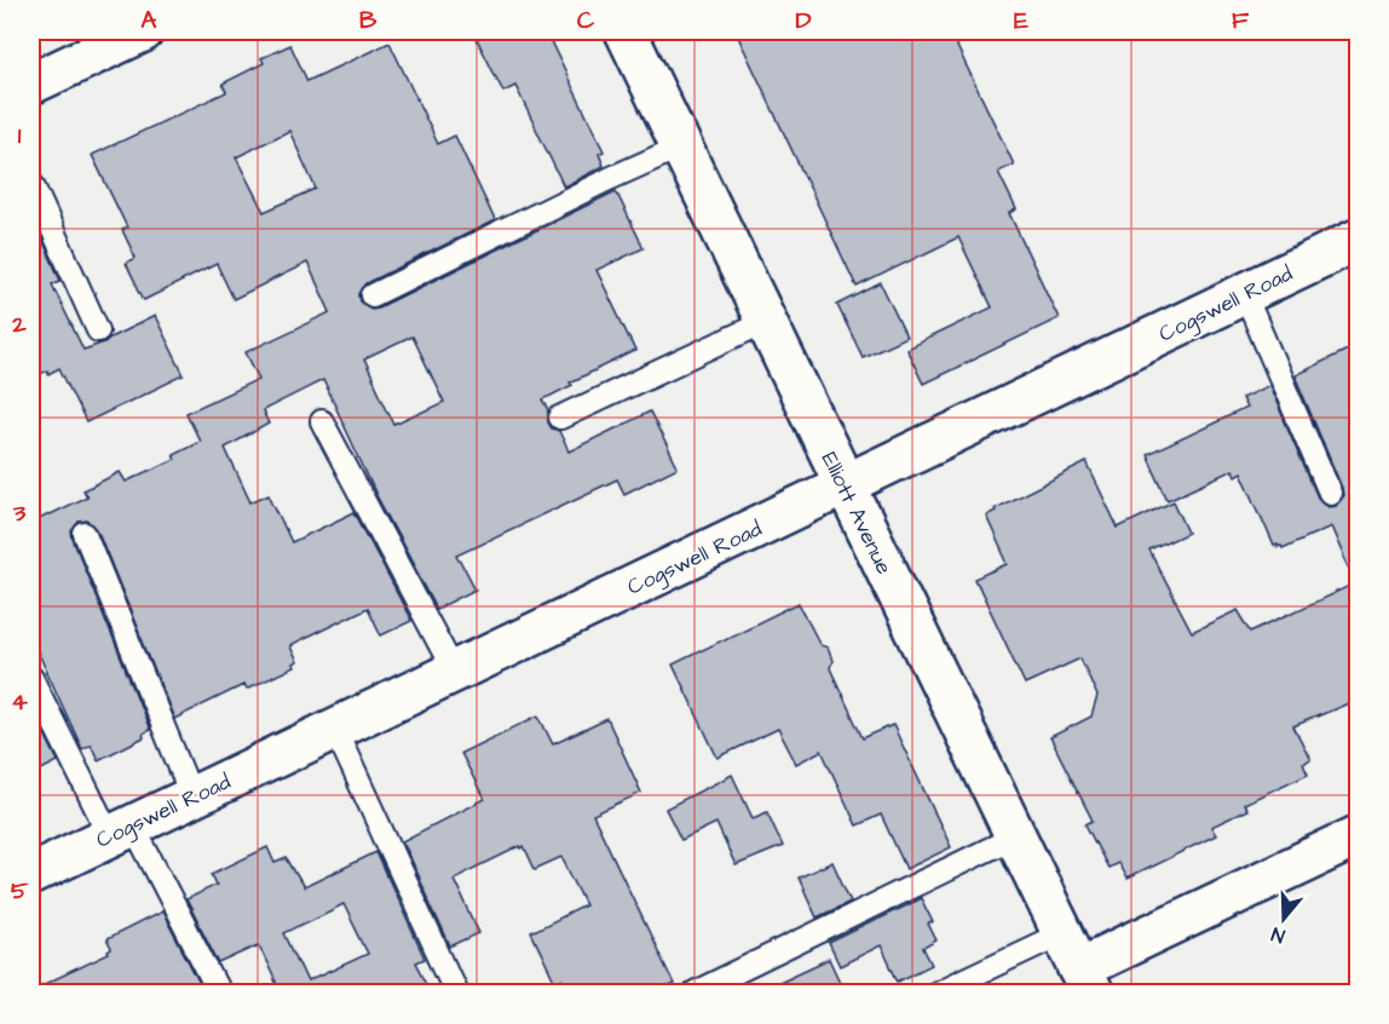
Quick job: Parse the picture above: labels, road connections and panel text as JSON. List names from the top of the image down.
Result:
{
  "streets": {
    "street": ["Cogswell Road", "Elliott Avenue"]
  },
  "crossings": [
    ["Cogswell Road", "Elliott Avenue"]
  ],
  "north": "bottom",
  "grid": {
    "columns": [
      "A",
      "B",
      "C",
      "D",
      "E",
      "F"
    ],
    "rows": [
      "1",
      "2",
      "3",
      "4",
      "5"
    ]
  }
}
